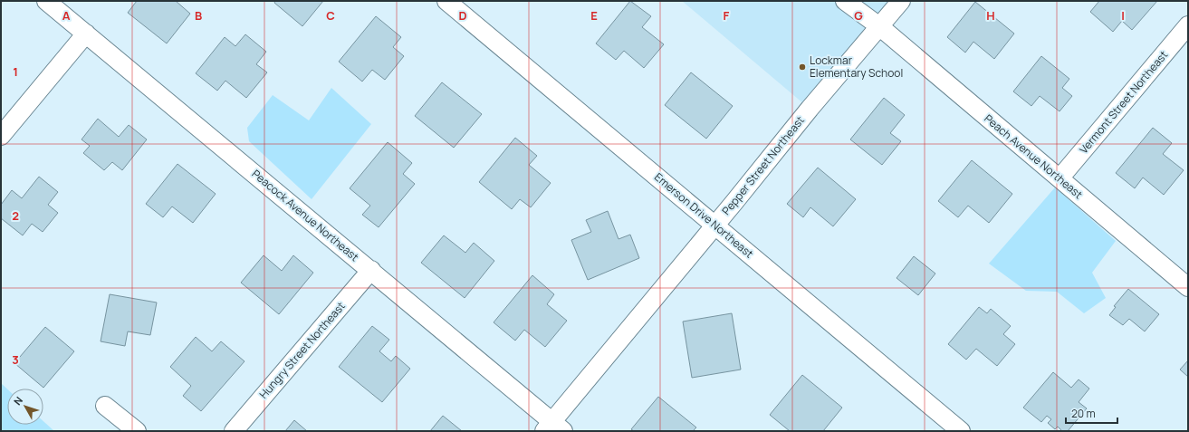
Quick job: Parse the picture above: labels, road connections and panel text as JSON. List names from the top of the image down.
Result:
{
  "streets": {
    "street": [
      "Vermont Street Northeast",
      "Peach Avenue Northeast",
      "Pepper Street Northeast",
      "Peacock Avenue Northeast",
      "Emerson Drive Northeast",
      "Hungry Street Northeast"
    ]
  },
  "crossings": [
    ["Vermont Street Northeast", "Peach Avenue Northeast"],
    ["Peach Avenue Northeast", "Pepper Street Northeast"],
    ["Pepper Street Northeast", "Peacock Avenue Northeast"],
    ["Pepper Street Northeast", "Emerson Drive Northeast"],
    ["Peacock Avenue Northeast", "Hungry Street Northeast"]
  ],
  "places": ["Lockmar Elementary School"],
  "scale_bar": "20 m",
  "north": "top left",
  "grid": {
    "columns": [
      "A",
      "B",
      "C",
      "D",
      "E",
      "F",
      "G",
      "H",
      "I"
    ],
    "rows": ["1", "2", "3"]
  }
}
